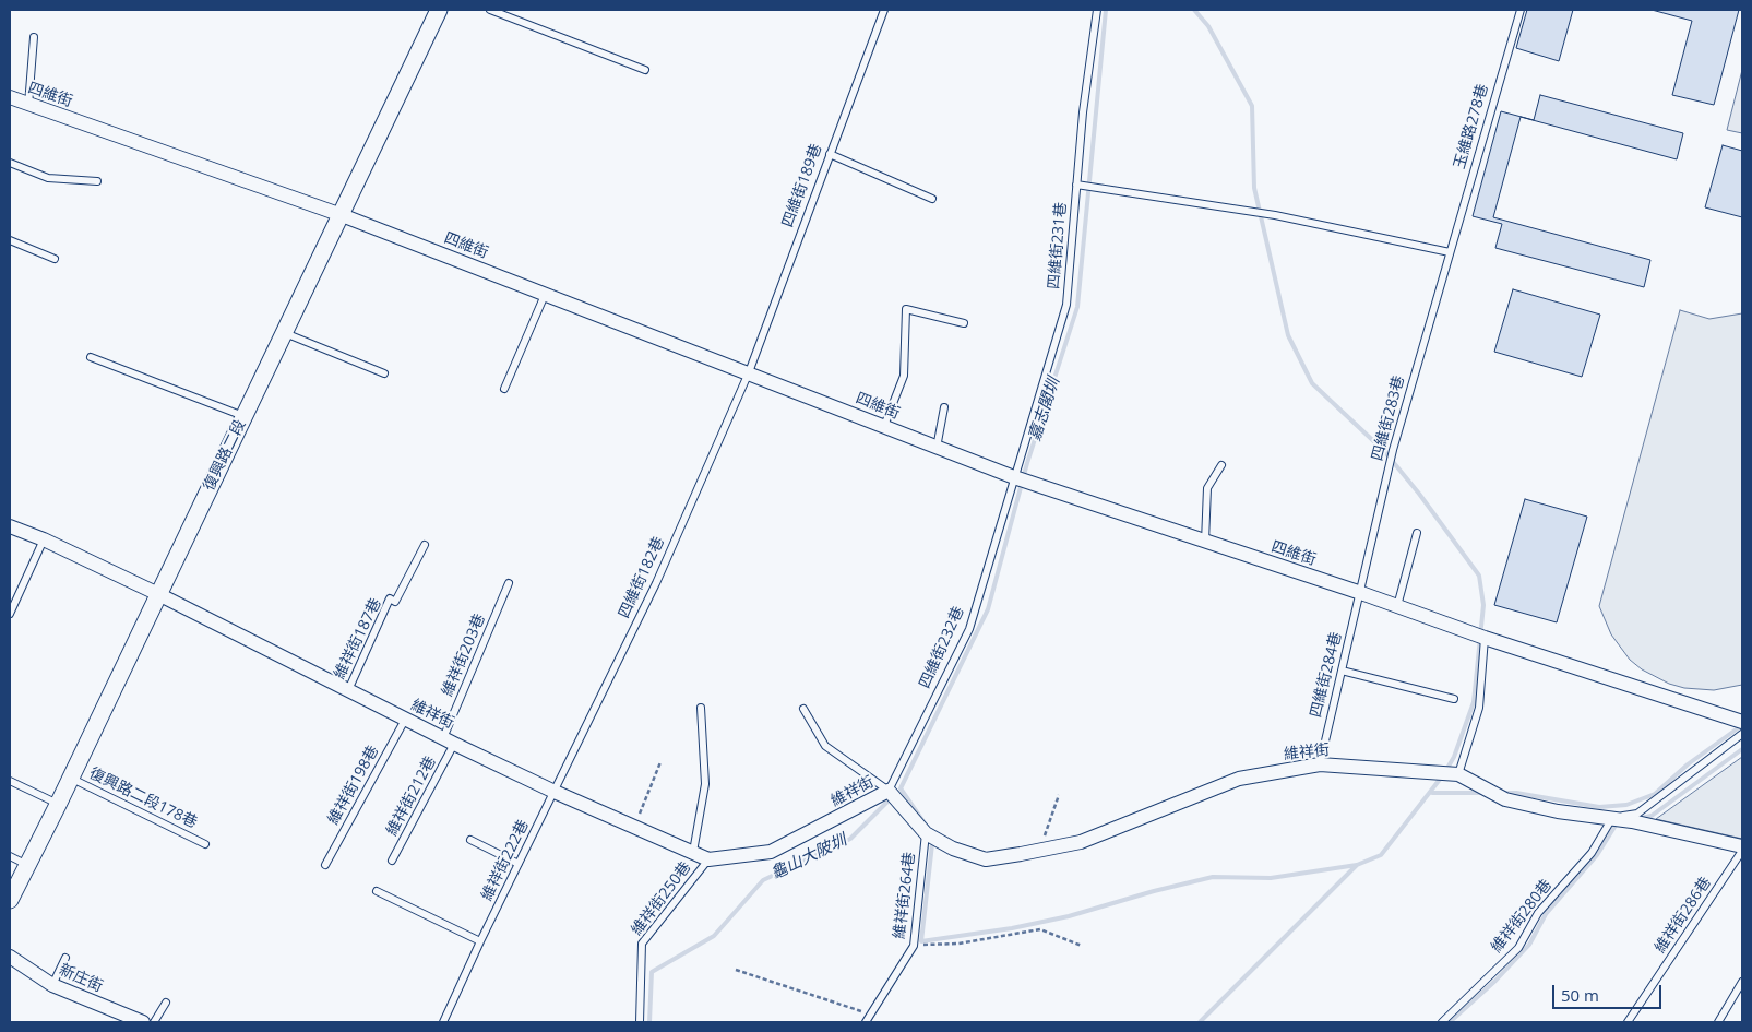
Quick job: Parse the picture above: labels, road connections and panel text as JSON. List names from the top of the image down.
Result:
{
  "streets": {
    "street": [
      "四維街",
      "復興路二段",
      "維祥街",
      "新庄街"
    ],
    "lane": [
      "玉維路278巷",
      "四維街189巷",
      "四維街231巷",
      "四維街283巷",
      "四維街182巷",
      "維祥街187巷",
      "四維街232巷",
      "維祥街203巷",
      "四維街284巷",
      "維祥街198巷",
      "維祥街212巷",
      "復興路二段178巷",
      "維祥街222巷",
      "維祥街264巷",
      "維祥街250巷",
      "維祥街286巷",
      "維祥街280巷"
    ]
  },
  "crossings": [
    ["四維街", "四維街189巷"],
    ["四維街", "四維街231巷"],
    ["四維街", "四維街283巷"],
    ["四維街", "復興路二段"],
    ["四維街", "四維街182巷"],
    ["四維街", "四維街232巷"],
    ["四維街", "四維街284巷"],
    ["玉維路278巷", "四維街283巷"],
    ["四維街189巷", "四維街182巷"],
    ["四維街231巷", "四維街232巷"],
    ["四維街283巷", "四維街284巷"],
    ["復興路二段", "維祥街"],
    ["復興路二段", "復興路二段178巷"],
    ["四維街182巷", "維祥街"],
    ["四維街182巷", "維祥街222巷"],
    ["維祥街187巷", "維祥街"],
    ["四維街232巷", "維祥街"],
    ["維祥街203巷", "維祥街"],
    ["維祥街203巷", "維祥街212巷"],
    ["四維街284巷", "維祥街"],
    ["維祥街", "維祥街198巷"],
    ["維祥街", "維祥街212巷"],
    ["維祥街", "維祥街222巷"],
    ["維祥街", "維祥街264巷"],
    ["維祥街", "維祥街250巷"],
    ["維祥街", "維祥街280巷"]
  ],
  "water": ["嘉志閣圳", "龜山大陂圳"],
  "scale_bar": "50 m"
}
